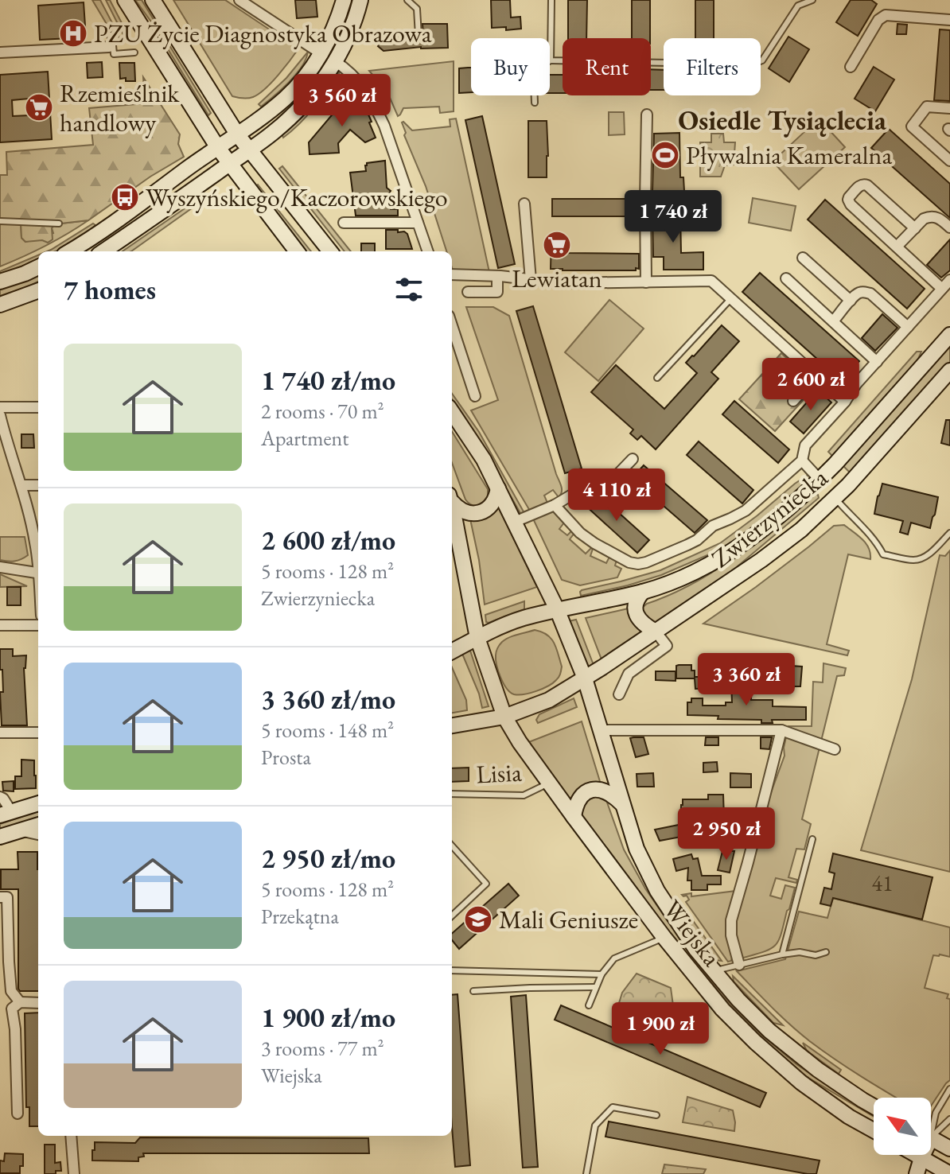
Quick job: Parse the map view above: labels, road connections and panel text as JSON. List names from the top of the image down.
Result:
{
  "streets": {
    "main road": ["Zwierzyniecka", "Wiejska"],
    "lane": ["Lisia"]
  },
  "crossings": [
    ["Zwierzyniecka", "Wiejska"],
    ["Lisia", "Wiejska"]
  ],
  "districts": ["Osiedle Tysiąclecia"],
  "places": {
    "hospital": ["PZU Życie Diagnostyka Obrazowa"],
    "supermarket": ["Rzemieślnik handlowy", "Lewiatan"],
    "sports": ["Pływalnia Kameralna"],
    "bus stop": ["Wyszyńskiego/Kaczorowskiego"],
    "school or university": ["Mali Geniusze"]
  },
  "house_numbers": ["41"],
  "north": "top left",
  "page": {
    "chip": ["Buy", "Rent", "Filters"],
    "price": [
      "3 560 zł",
      "1 740 zł",
      "2 600 zł",
      "4 110 zł",
      "3 360 zł",
      "2 950 zł",
      "1 900 zł"
    ],
    "heading": "7 homes",
    "list": [
      {
        "name": "1 740 zł/mo",
        "note": "2 rooms · 70 m² · Apartment"
      },
      {
        "name": "2 600 zł/mo",
        "note": "5 rooms · 128 m² · Zwierzyniecka"
      },
      {
        "name": "3 360 zł/mo",
        "note": "5 rooms · 148 m² · Prosta"
      },
      {
        "name": "2 950 zł/mo",
        "note": "5 rooms · 128 m² · Przekątna"
      },
      {
        "name": "1 900 zł/mo",
        "note": "3 rooms · 77 m² · Wiejska"
      }
    ]
  }
}
